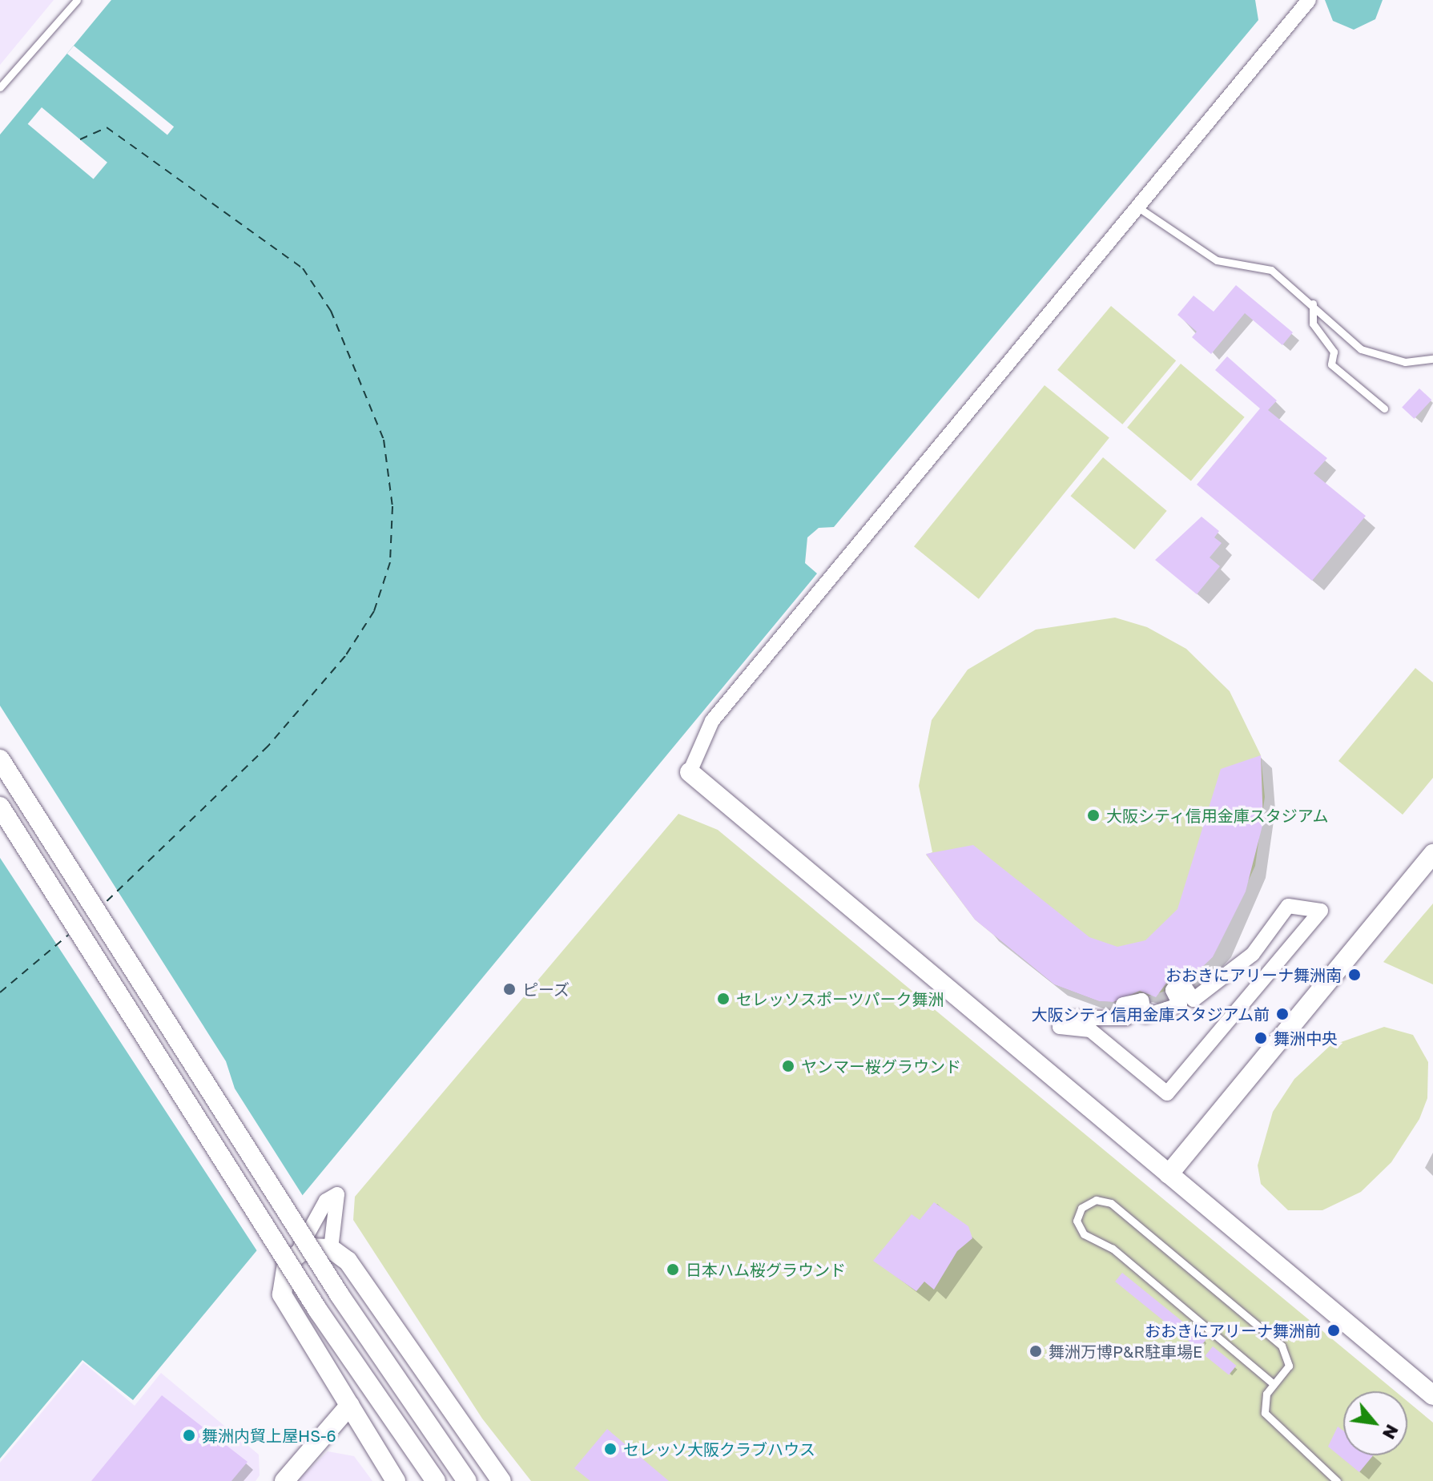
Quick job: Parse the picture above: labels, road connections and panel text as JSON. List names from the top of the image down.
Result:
{
  "places": [
    "大阪シティ信用金庫スタジアム",
    "おおきにアリーナ舞洲南",
    "ピーズ",
    "セレッソスポーツパーク舞洲",
    "大阪シティ信用金庫スタジアム前",
    "舞洲中央",
    "ヤンマー桜グラウンド",
    "日本ハム桜グラウンド",
    "おおきにアリーナ舞洲前",
    "舞洲万博P&R駐車場E",
    "舞洲内貿上屋HS-6",
    "セレッソ大阪クラブハウス"
  ],
  "north": "bottom right"
}
